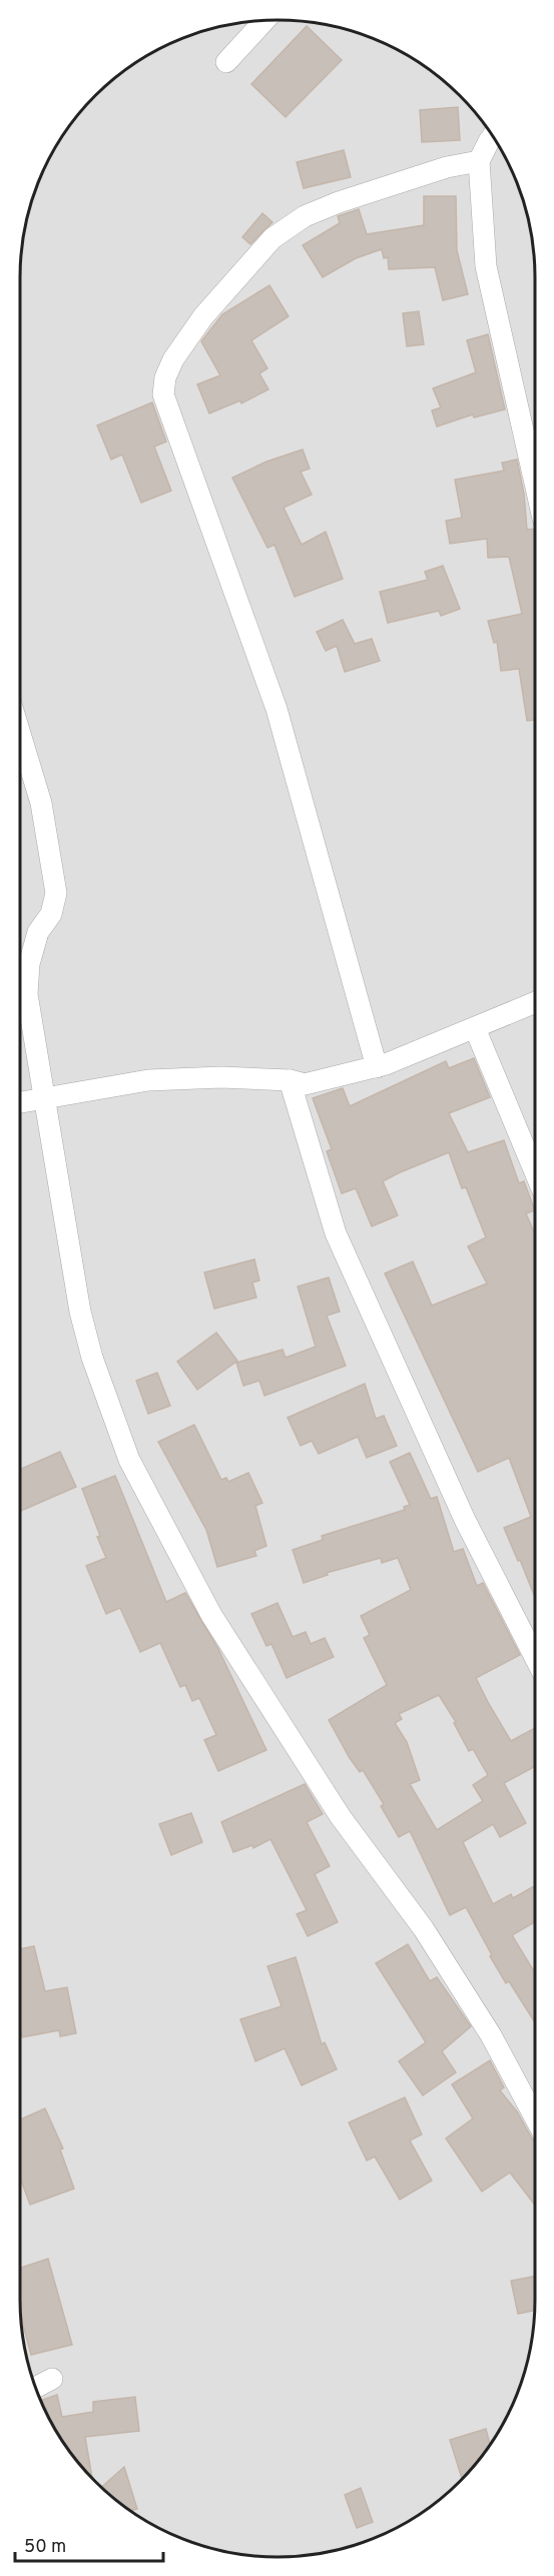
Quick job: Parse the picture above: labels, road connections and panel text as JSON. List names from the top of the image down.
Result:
{
  "scale_bar": "50 m"
}
